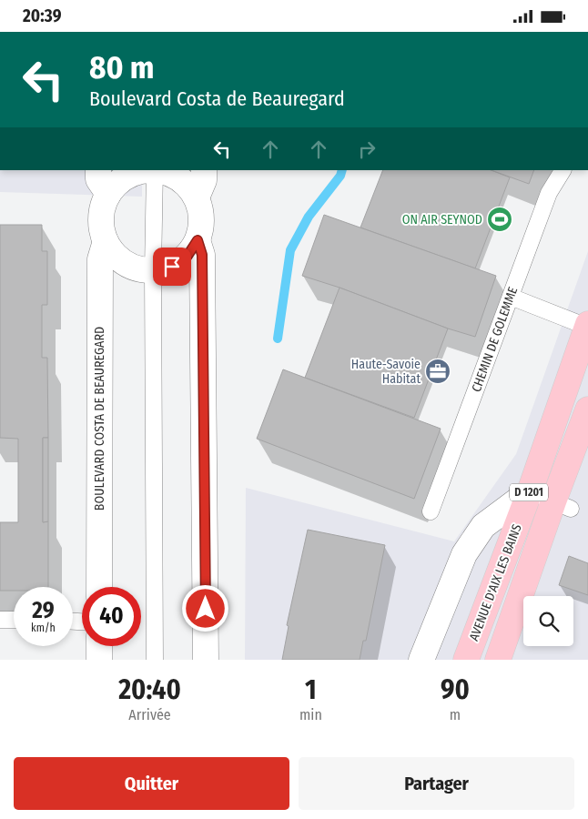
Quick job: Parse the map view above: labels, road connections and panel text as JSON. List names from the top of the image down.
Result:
{
  "streets": {
    "main road": ["D 1201", "AVENUE D'AIX LES BAINS"],
    "street": ["BOULEVARD COSTA DE BEAUREGARD"],
    "lane": ["CHEMIN DE GOLEMME"]
  },
  "places": {
    "sports": ["ON AIR SEYNOD"],
    "office": ["Haute-Savoie Habitat"]
  },
  "page": {
    "status": "20:39",
    "turn": ["80 m", "Boulevard Costa de Beauregard"],
    "speed": "29 km/h",
    "limit": "40",
    "eta": [
      "20:40",
      "Arrivée",
      "1",
      "min",
      "90",
      "m"
    ],
    "buttons": ["Quitter", "Partager"]
  }
}
